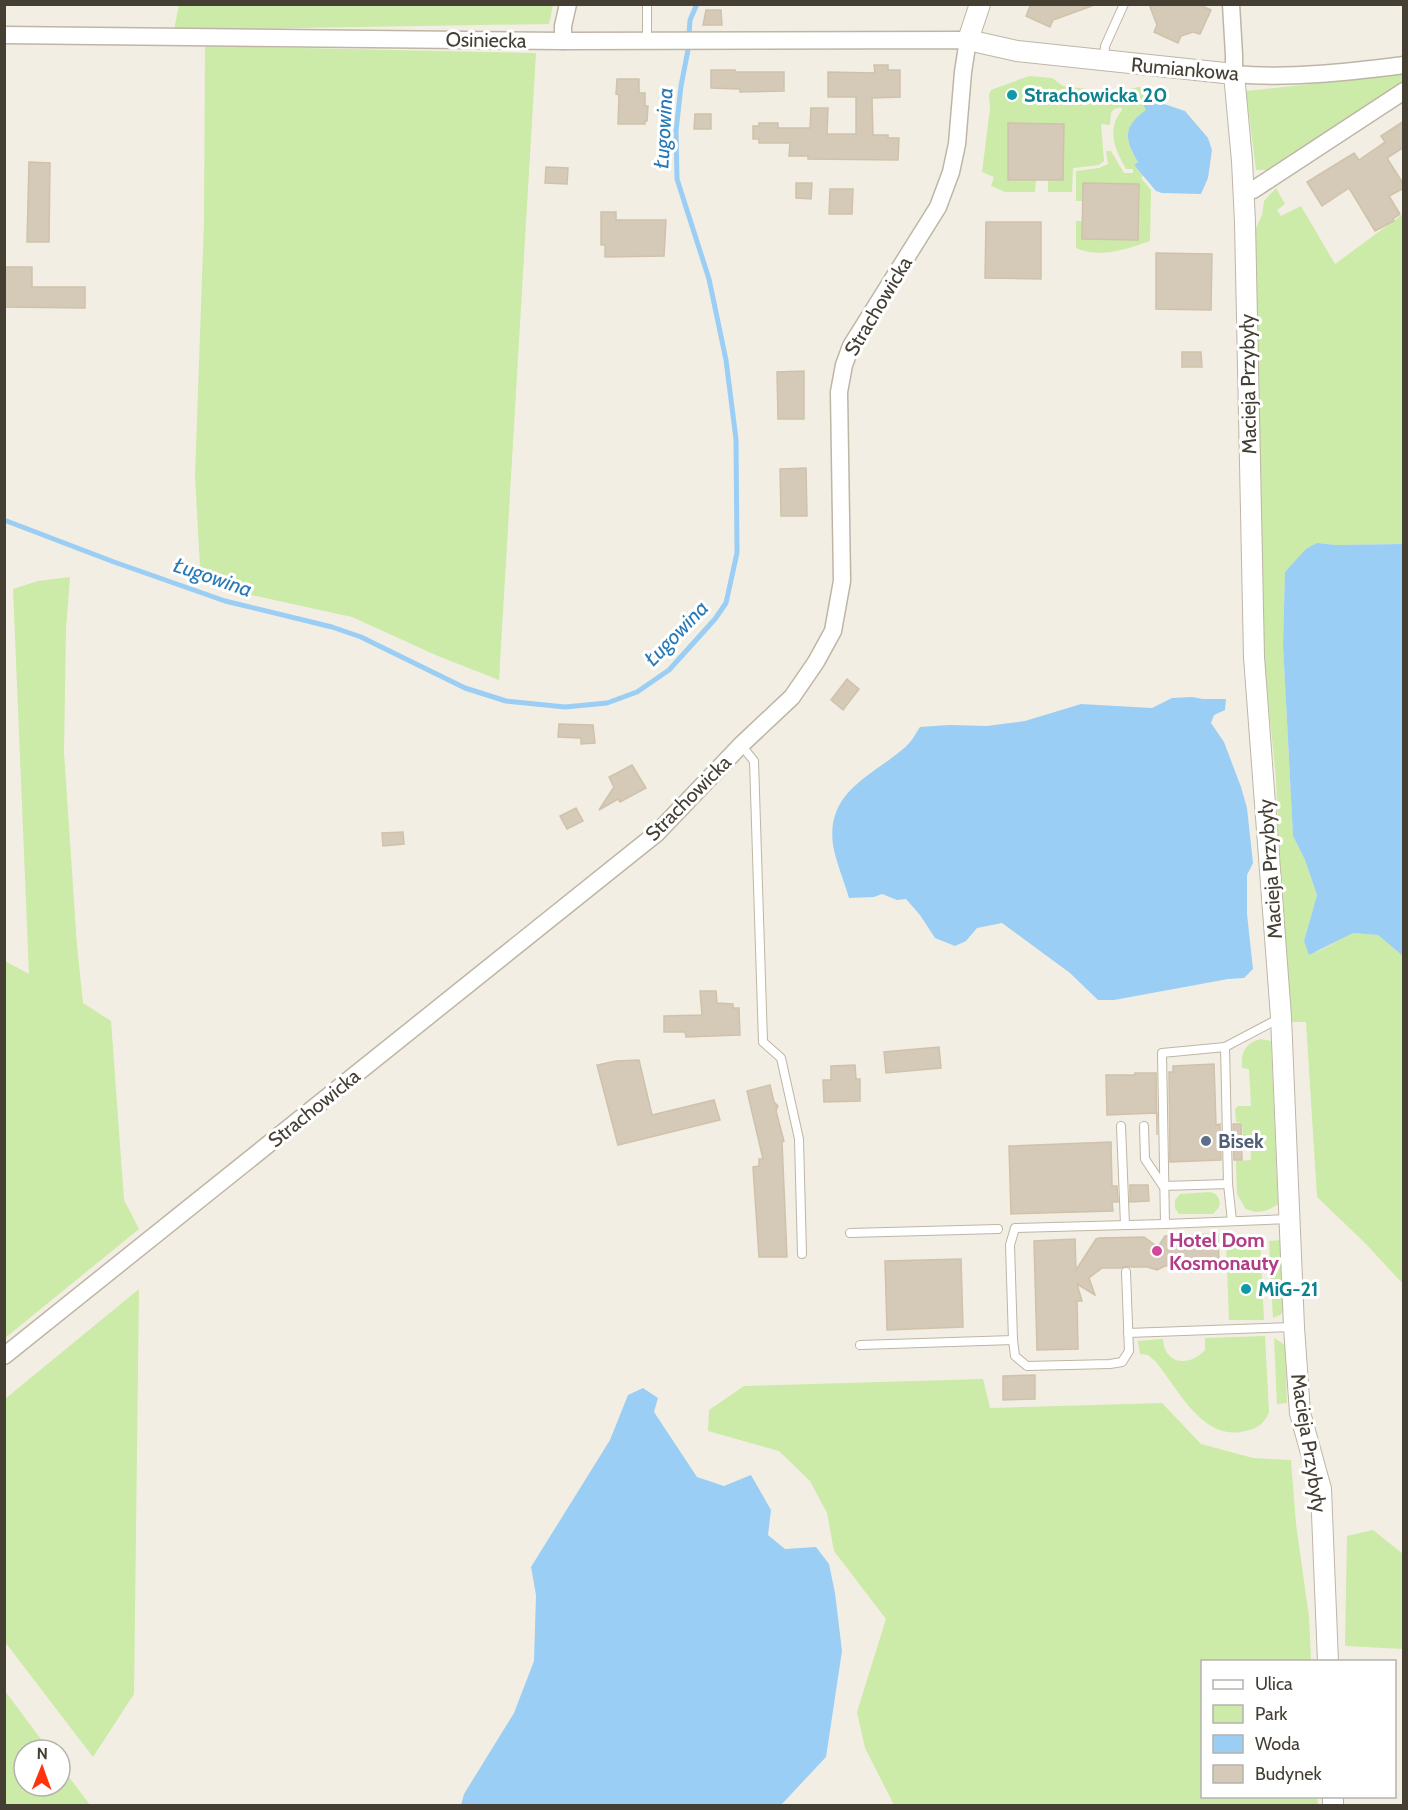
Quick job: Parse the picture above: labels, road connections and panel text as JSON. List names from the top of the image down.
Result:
{
  "streets": {
    "street": [
      "Osiniecka",
      "Rumiankowa",
      "Strachowicka",
      "Macieja Przybyły"
    ]
  },
  "crossings": [
    ["Osiniecka", "Rumiankowa"],
    ["Osiniecka", "Strachowicka"],
    ["Rumiankowa", "Strachowicka"],
    ["Rumiankowa", "Macieja Przybyły"]
  ],
  "water": ["Ługowina"],
  "places": [
    "Strachowicka 20",
    "Bisek",
    "Hotel Dom Kosmonauty",
    "MiG-21"
  ],
  "legend": [
    "Ulica",
    "Park",
    "Woda",
    "Budynek"
  ],
  "north": "top"
}
